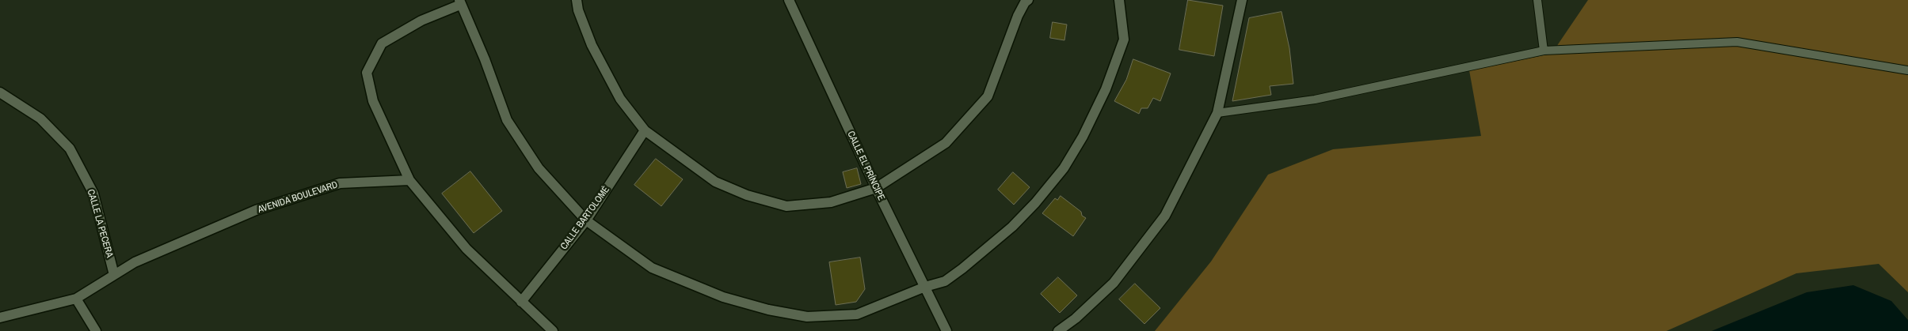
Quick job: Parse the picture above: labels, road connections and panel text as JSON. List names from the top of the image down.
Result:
{
  "streets": {
    "street": [
      "CALLE EL PRÍNCIPE",
      "AVENIDA BOULEVARD",
      "CALLE BARTOLOMÉ",
      "CALLE LA PECERA"
    ]
  },
  "crossings": [
    ["AVENIDA BOULEVARD", "CALLE LA PECERA"]
  ]
}
